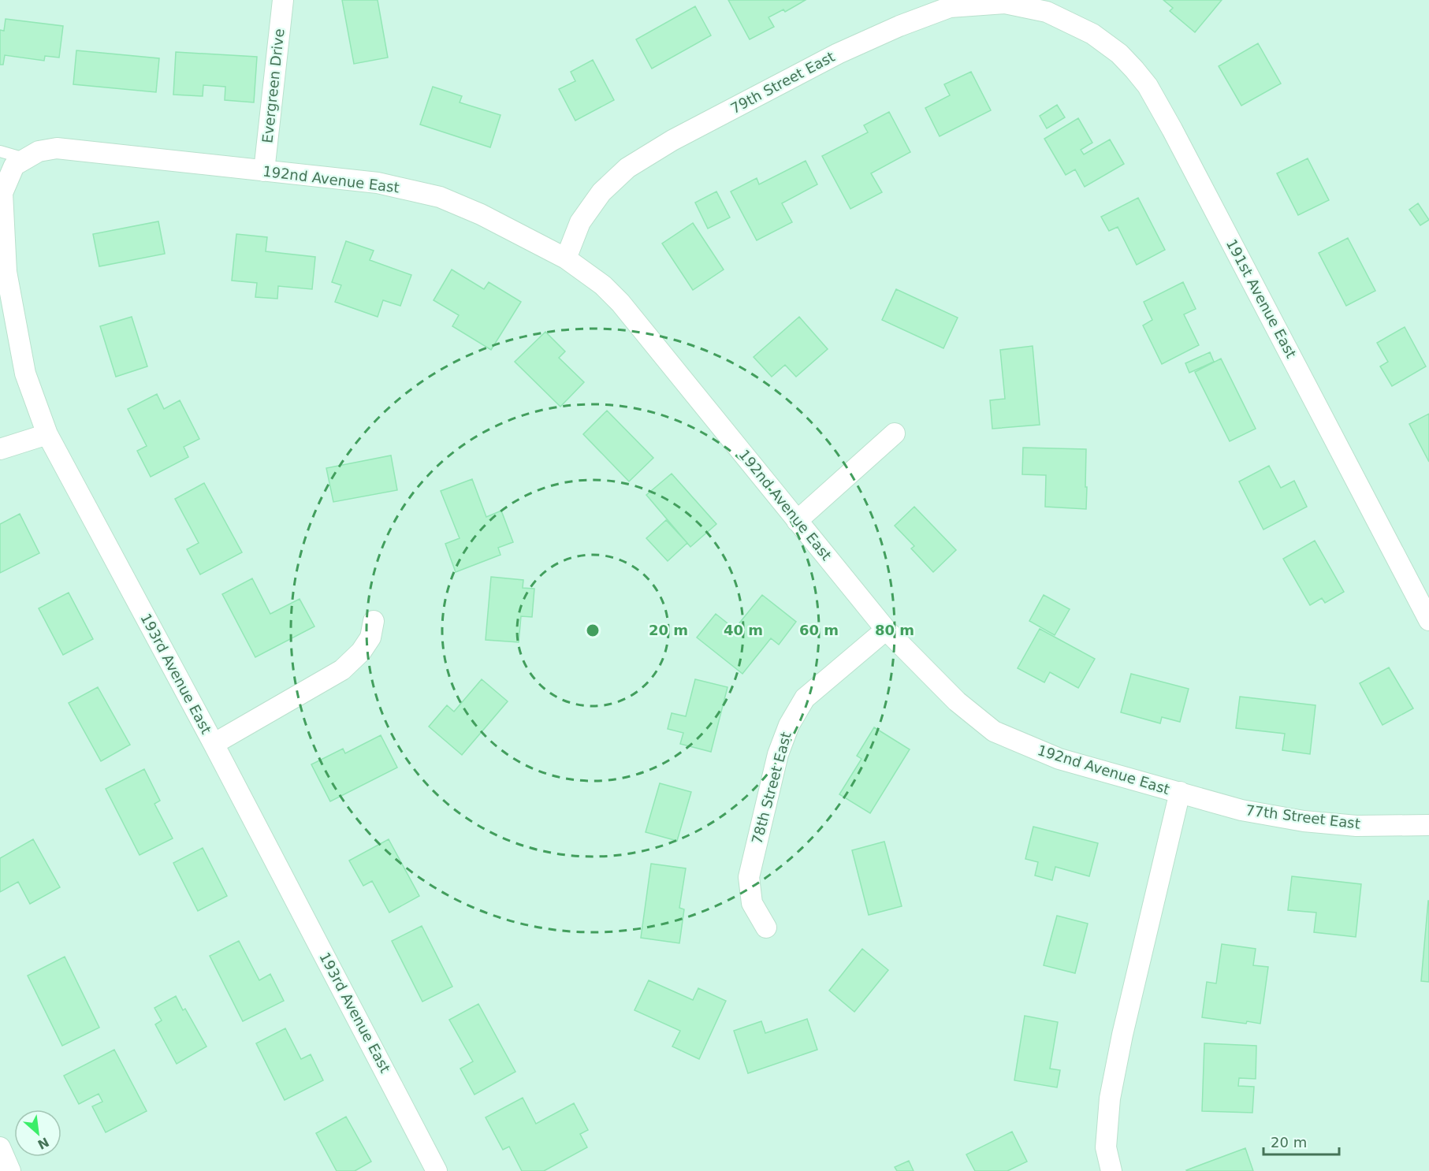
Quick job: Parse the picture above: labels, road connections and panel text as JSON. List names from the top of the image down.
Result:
{
  "streets": {
    "street": [
      "79th Street East",
      "Evergreen Drive",
      "192nd Avenue East",
      "191st Avenue East",
      "193rd Avenue East",
      "78th Street East",
      "77th Street East"
    ]
  },
  "crossings": [
    ["79th Street East", "192nd Avenue East"],
    ["79th Street East", "191st Avenue East"],
    ["Evergreen Drive", "192nd Avenue East"],
    ["192nd Avenue East", "193rd Avenue East"],
    ["192nd Avenue East", "78th Street East"],
    ["192nd Avenue East", "77th Street East"]
  ],
  "scale_bar": "20 m",
  "north": "bottom right",
  "rings": [
    "20 m",
    "40 m",
    "60 m",
    "80 m"
  ]
}
